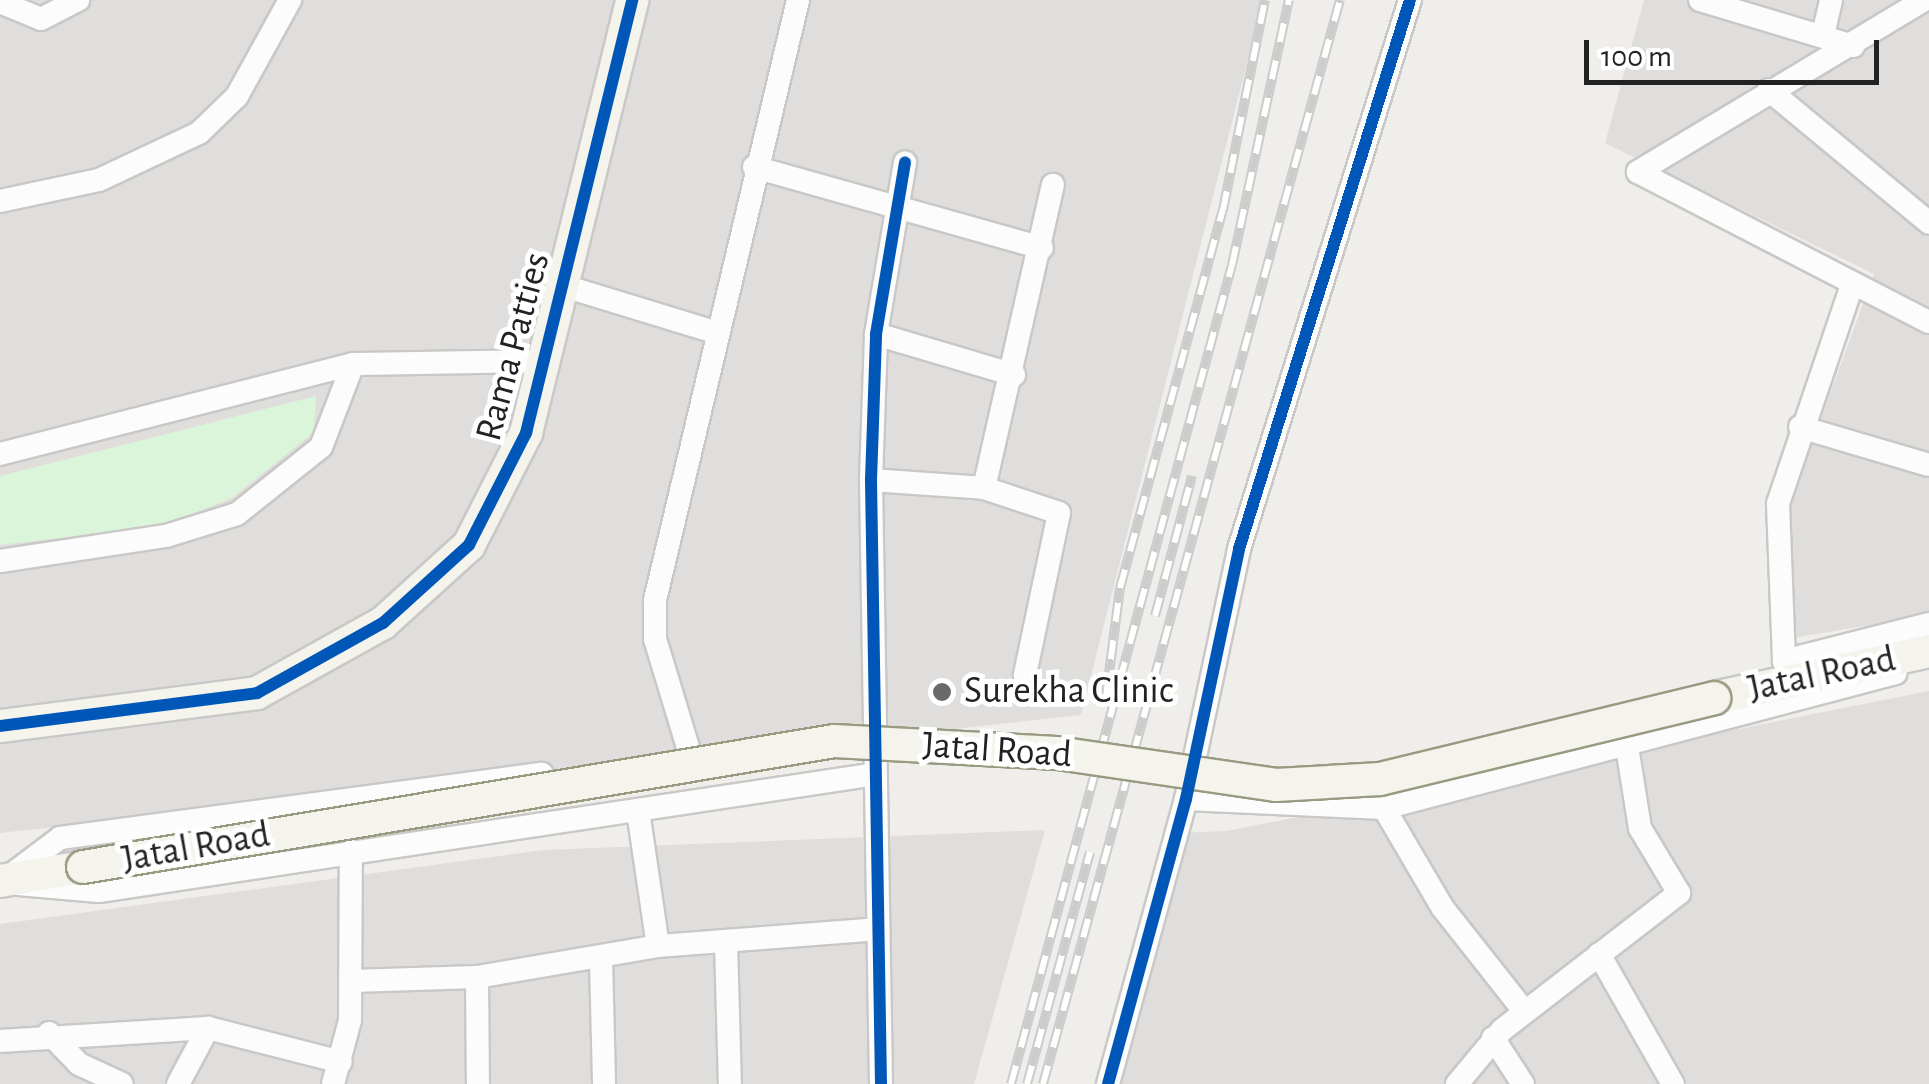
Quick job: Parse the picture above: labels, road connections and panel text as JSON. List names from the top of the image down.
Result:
{
  "streets": {
    "main road": ["Rama Patties", "Jatal Road"]
  },
  "places": ["Surekha Clinic"],
  "scale_bar": "100 m"
}
